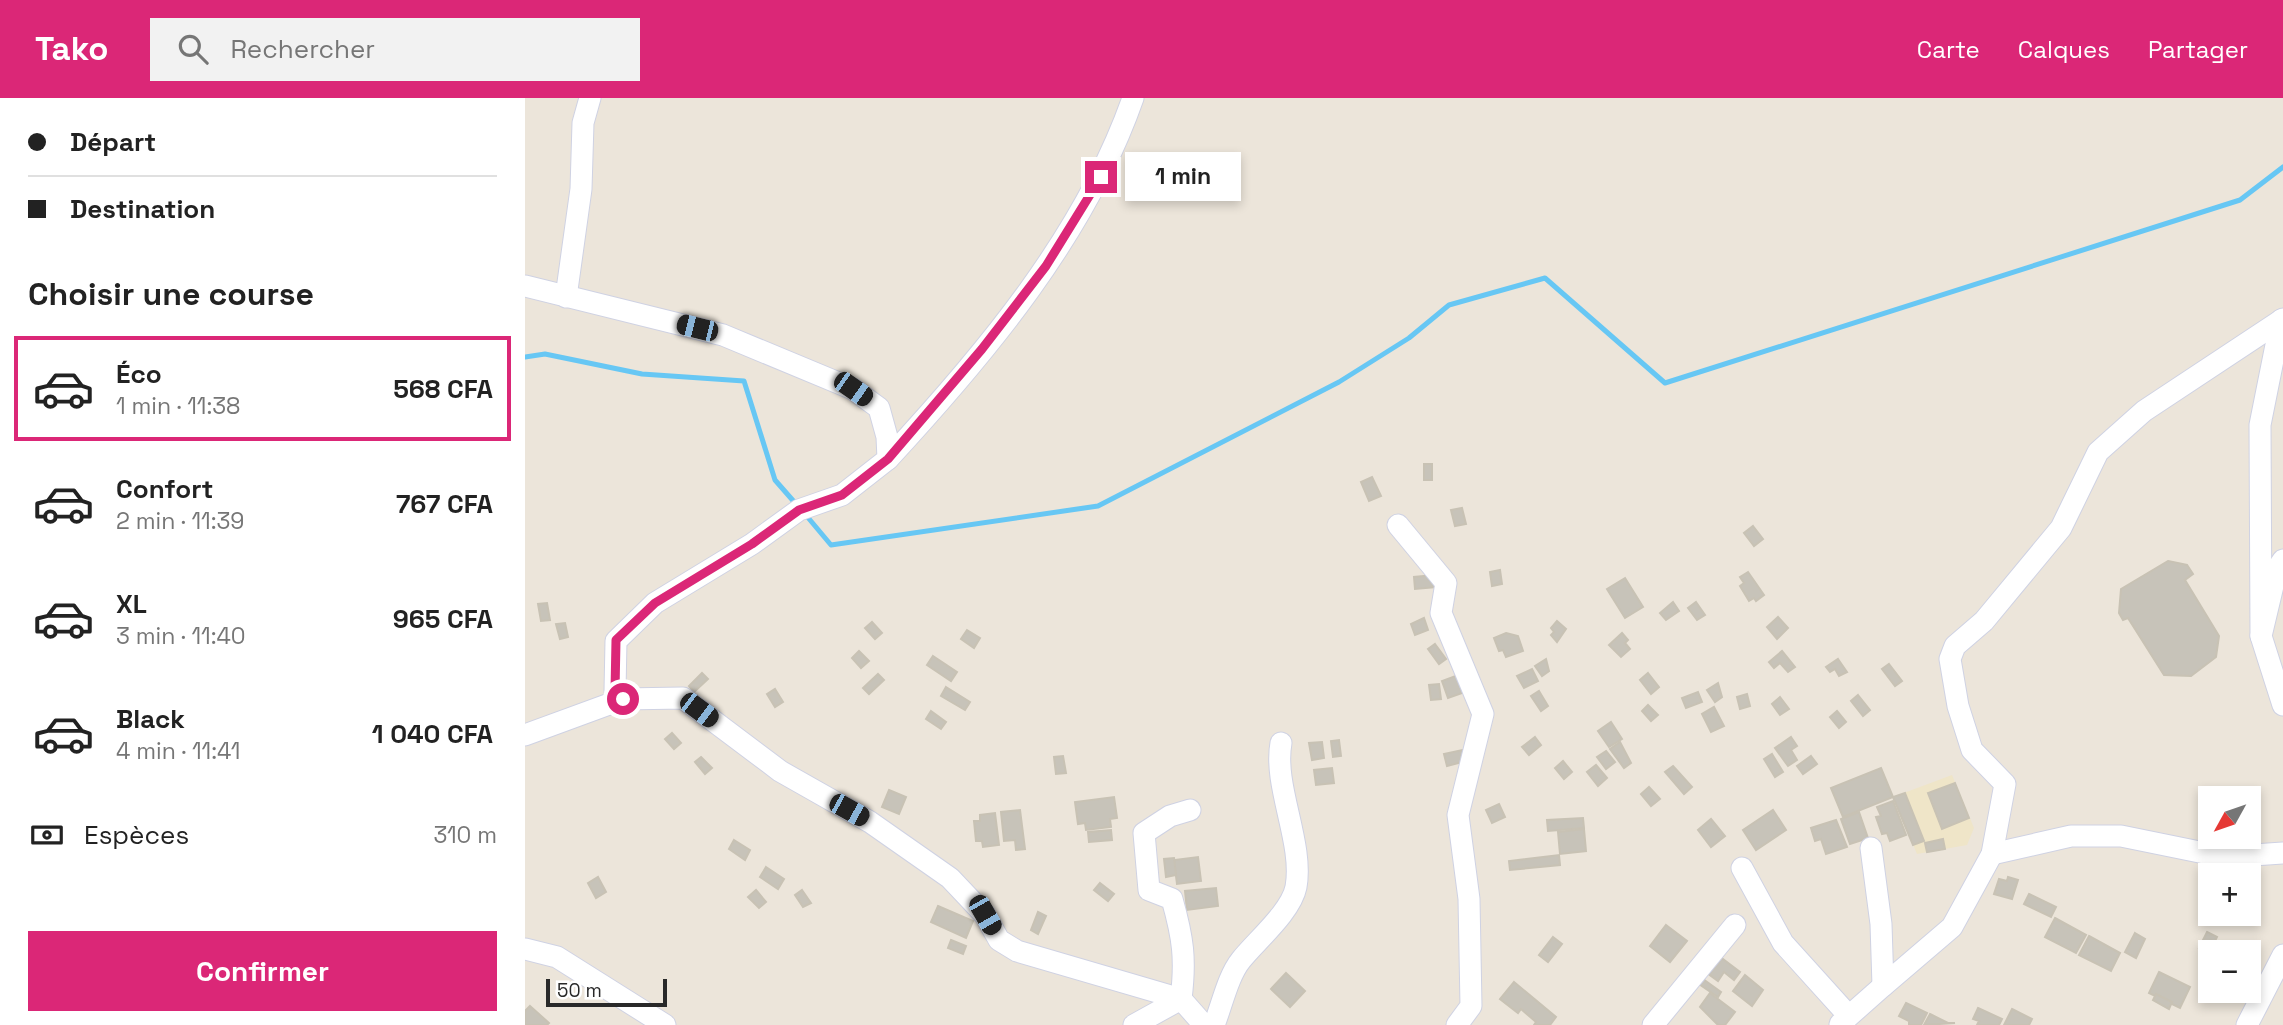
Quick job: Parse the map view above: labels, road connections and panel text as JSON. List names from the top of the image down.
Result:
{
  "scale_bar": "50 m",
  "north": "bottom left",
  "page": {
    "header": "Tako",
    "search": "Rechercher",
    "nav": ["Carte", "Calques", "Partager"],
    "banner": ["Départ", "Destination"],
    "bubble": "1 min",
    "heading": "Choisir une course",
    "list": [
      {
        "name": "Éco",
        "note": "1 min · 11:38",
        "value": "568 CFA"
      },
      {
        "name": "Confort",
        "note": "2 min · 11:39",
        "value": "767 CFA"
      },
      {
        "name": "XL",
        "note": "3 min · 11:40",
        "value": "965 CFA"
      },
      {
        "name": "Black",
        "note": "4 min · 11:41",
        "value": "1 040 CFA"
      }
    ],
    "map_buttons": ["+", "−"],
    "pay": ["Espèces", "310 m"],
    "buttons": "Confirmer",
    "scale": "50 m"
  }
}
